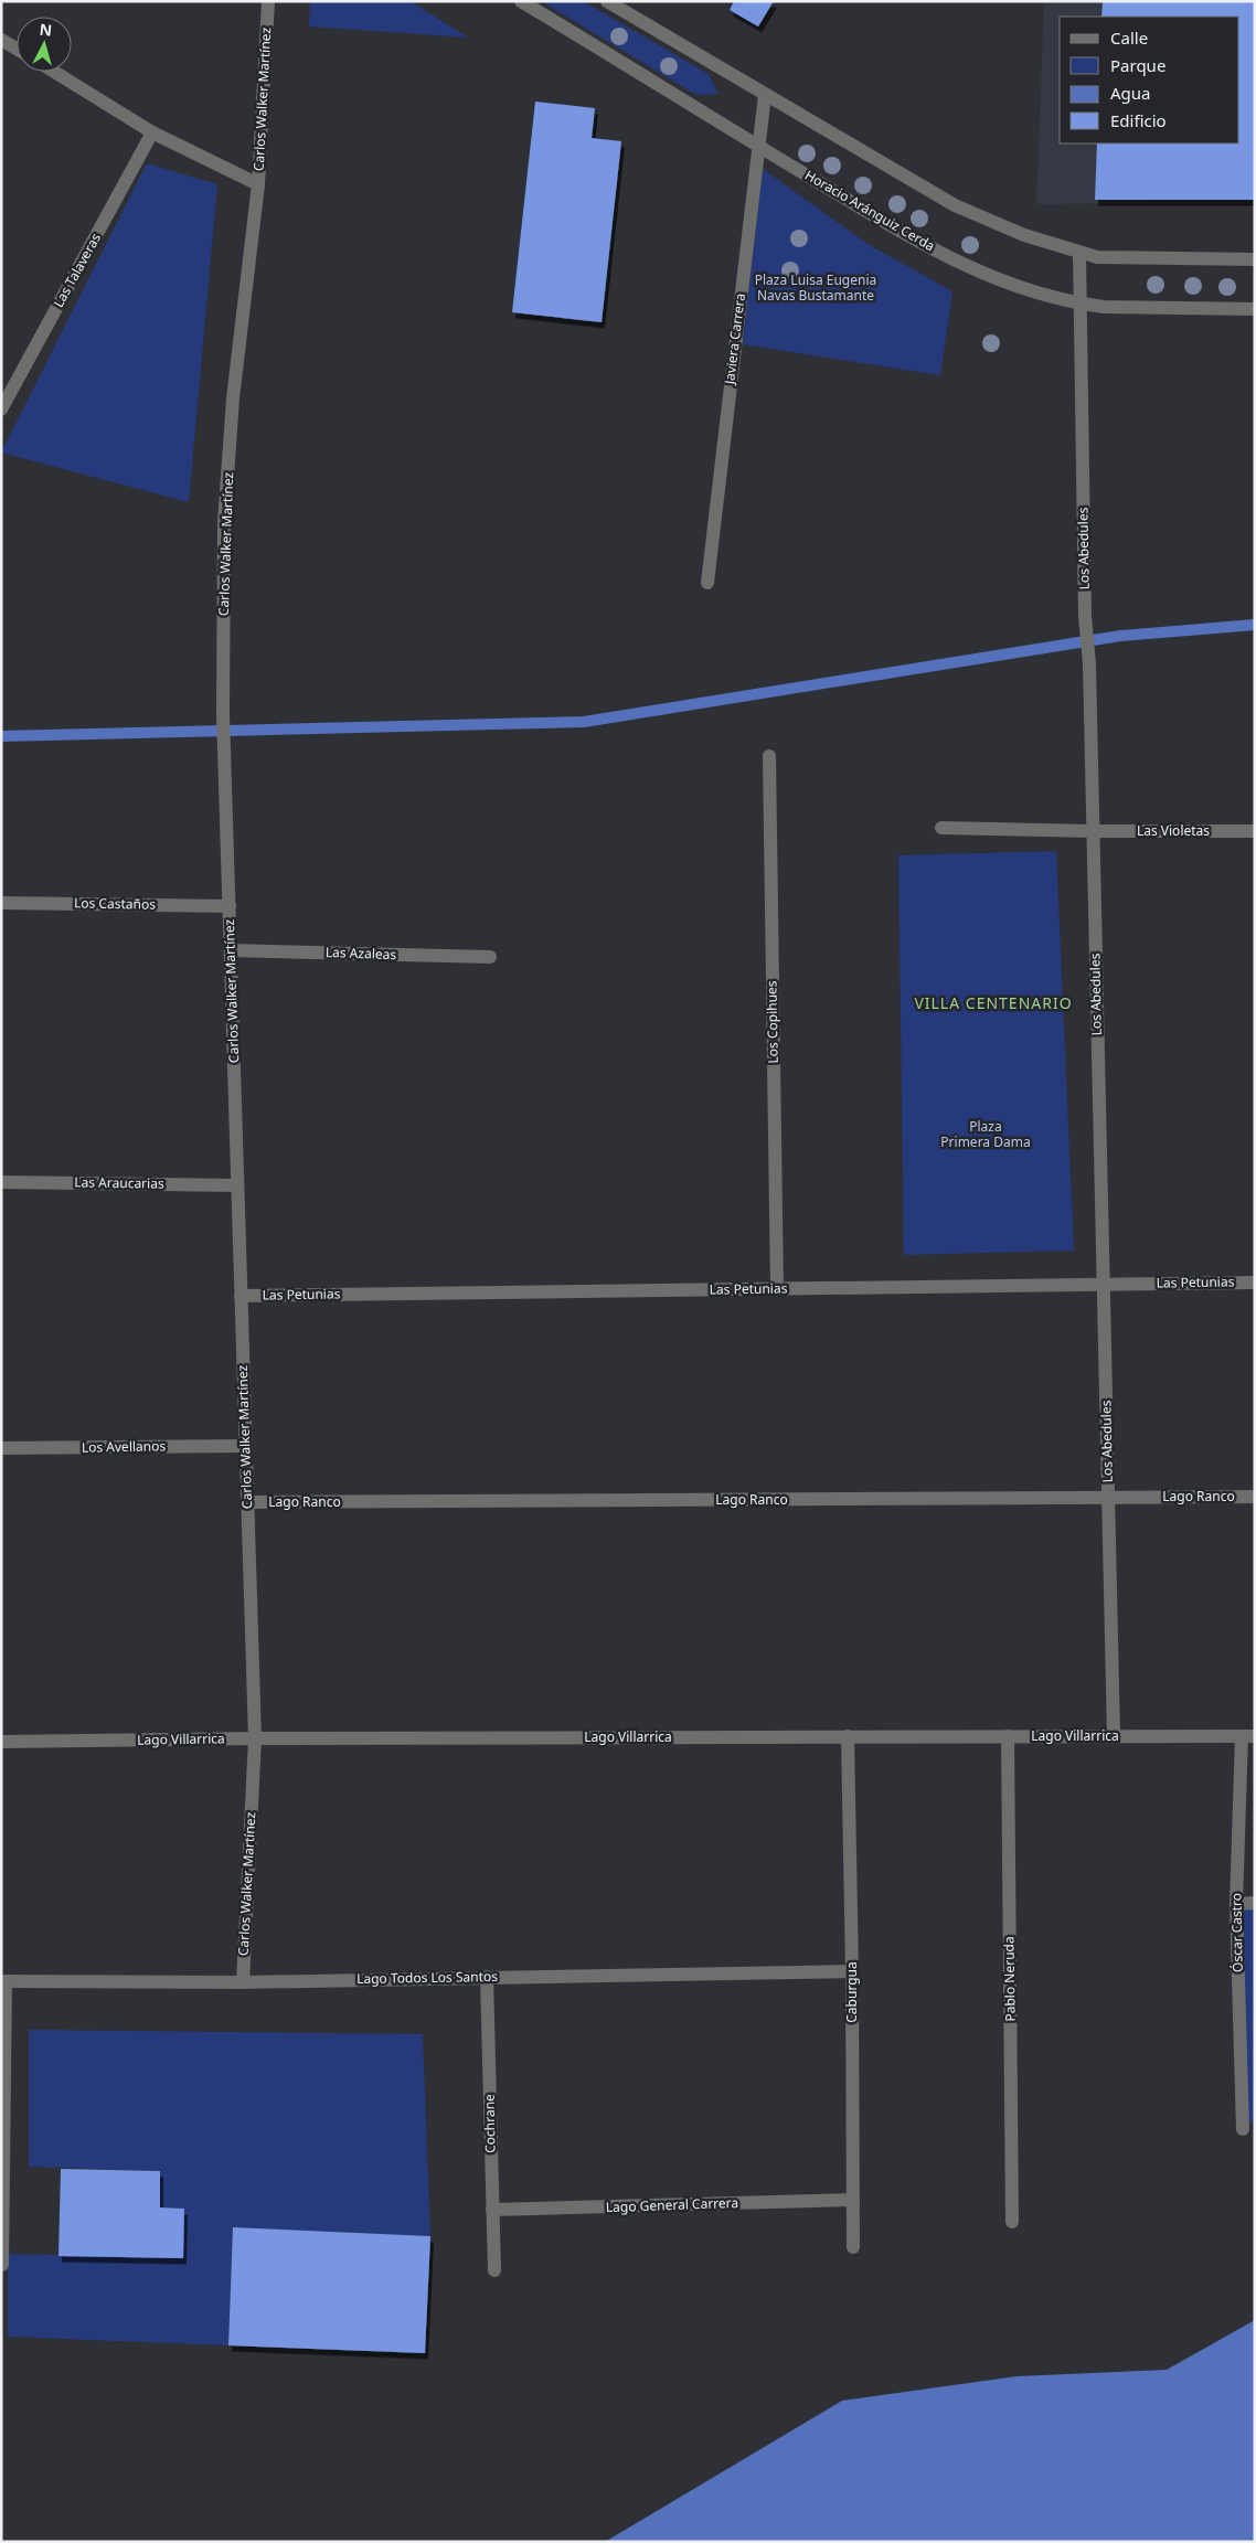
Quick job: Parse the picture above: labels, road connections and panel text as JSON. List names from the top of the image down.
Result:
{
  "streets": {
    "street": [
      "Carlos Walker Martínez",
      "Horacio Aránguiz Cerda",
      "Las Talaveras",
      "Javiera Carrera",
      "Los Abedules",
      "Las Violetas",
      "Los Castaños",
      "Las Azaleas",
      "Los Copihues",
      "Las Araucarias",
      "Las Petunias",
      "Los Avellanos",
      "Lago Ranco",
      "Lago Villarrica",
      "Óscar Castro",
      "Lago Todos Los Santos",
      "Pablo Neruda",
      "Caburgua",
      "Cochrane",
      "Lago General Carrera"
    ]
  },
  "crossings": [
    ["Carlos Walker Martínez", "Los Castaños"],
    ["Carlos Walker Martínez", "Las Azaleas"],
    ["Carlos Walker Martínez", "Las Araucarias"],
    ["Carlos Walker Martínez", "Las Petunias"],
    ["Carlos Walker Martínez", "Los Avellanos"],
    ["Carlos Walker Martínez", "Lago Ranco"],
    ["Carlos Walker Martínez", "Lago Villarrica"],
    ["Carlos Walker Martínez", "Lago Todos Los Santos"],
    ["Horacio Aránguiz Cerda", "Javiera Carrera"],
    ["Horacio Aránguiz Cerda", "Los Abedules"],
    ["Los Abedules", "Las Violetas"],
    ["Los Abedules", "Las Petunias"],
    ["Los Abedules", "Lago Ranco"],
    ["Los Abedules", "Lago Villarrica"],
    ["Los Copihues", "Las Petunias"],
    ["Lago Villarrica", "Óscar Castro"],
    ["Lago Villarrica", "Pablo Neruda"],
    ["Lago Villarrica", "Caburgua"],
    ["Lago Todos Los Santos", "Caburgua"],
    ["Lago Todos Los Santos", "Cochrane"],
    ["Caburgua", "Lago General Carrera"],
    ["Cochrane", "Lago General Carrera"]
  ],
  "districts": ["VILLA CENTENARIO"],
  "parks": ["Plaza Luisa Eugenia Navas Bustamante", "Plaza Primera Dama"],
  "legend": [
    "Calle",
    "Parque",
    "Agua",
    "Edificio"
  ],
  "north": "top"
}
